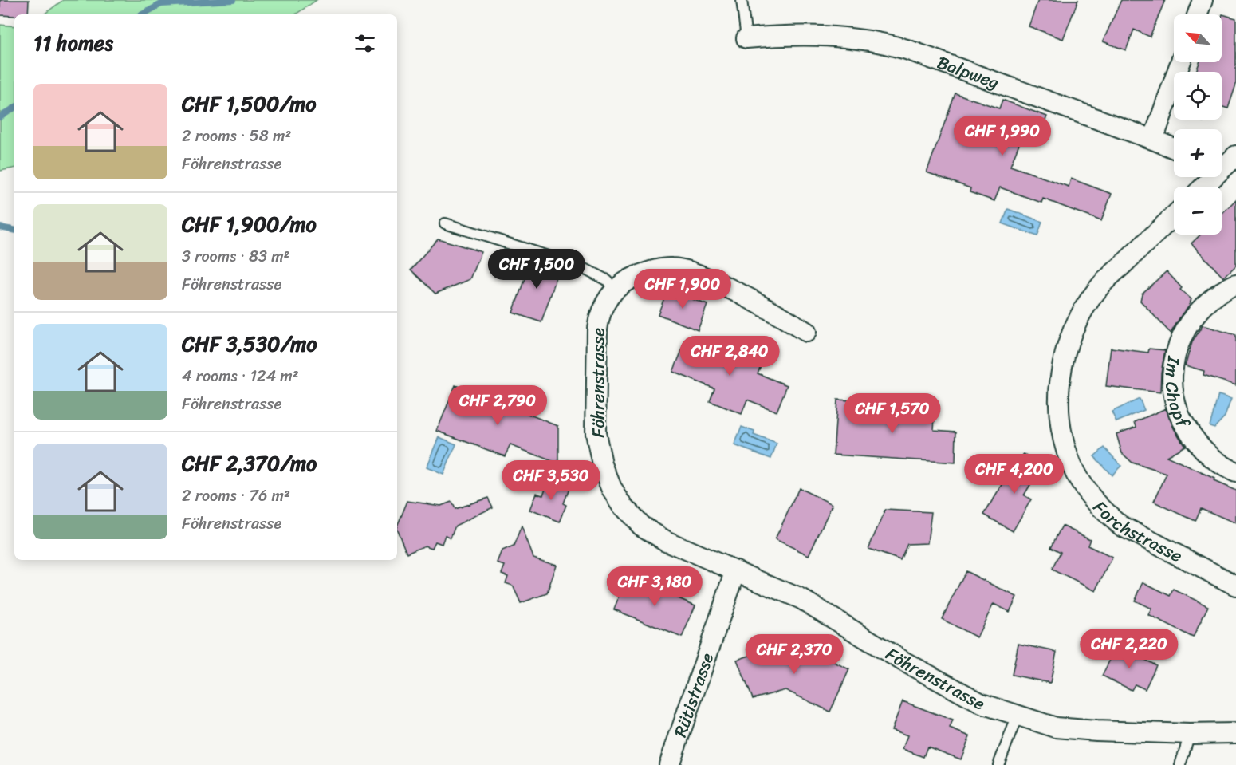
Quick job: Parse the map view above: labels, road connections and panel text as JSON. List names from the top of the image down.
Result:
{
  "streets": {
    "street": [
      "Balpweg",
      "Föhrenstrasse",
      "Im Chapf",
      "Forchstrasse",
      "Rütistrasse"
    ]
  },
  "crossings": [
    ["Föhrenstrasse", "Rütistrasse"]
  ],
  "north": "top left",
  "page": {
    "map_buttons": ["+", "−"],
    "heading": "11 homes",
    "list": [
      {
        "name": "CHF 1,500/mo",
        "note": "2 rooms · 58 m² · Föhrenstrasse"
      },
      {
        "name": "CHF 1,900/mo",
        "note": "3 rooms · 83 m² · Föhrenstrasse"
      },
      {
        "name": "CHF 3,530/mo",
        "note": "4 rooms · 124 m² · Föhrenstrasse"
      },
      {
        "name": "CHF 2,370/mo",
        "note": "2 rooms · 76 m² · Föhrenstrasse"
      }
    ],
    "price": [
      "CHF 1,990",
      "CHF 1,500",
      "CHF 1,900",
      "CHF 2,840",
      "CHF 2,790",
      "CHF 1,570",
      "CHF 4,200",
      "CHF 3,530",
      "CHF 3,180",
      "CHF 2,220",
      "CHF 2,370"
    ]
  }
}
